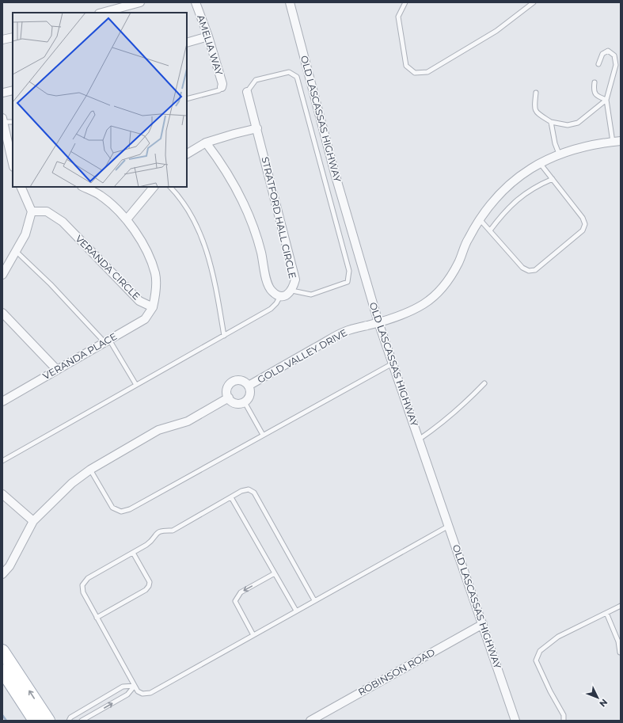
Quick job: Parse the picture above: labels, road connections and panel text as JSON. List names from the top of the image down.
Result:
{
  "streets": {
    "street": [
      "AMELIA WAY",
      "OLD LASCASSAS HIGHWAY",
      "STRATFORD HALL CIRCLE",
      "VERANDA CIRCLE",
      "VERANDA PLACE",
      "GOLD VALLEY DRIVE",
      "ROBINSON ROAD"
    ]
  },
  "crossings": [
    ["OLD LASCASSAS HIGHWAY", "GOLD VALLEY DRIVE"],
    ["OLD LASCASSAS HIGHWAY", "ROBINSON ROAD"],
    ["VERANDA CIRCLE", "VERANDA PLACE"]
  ],
  "north": "bottom right"
}
